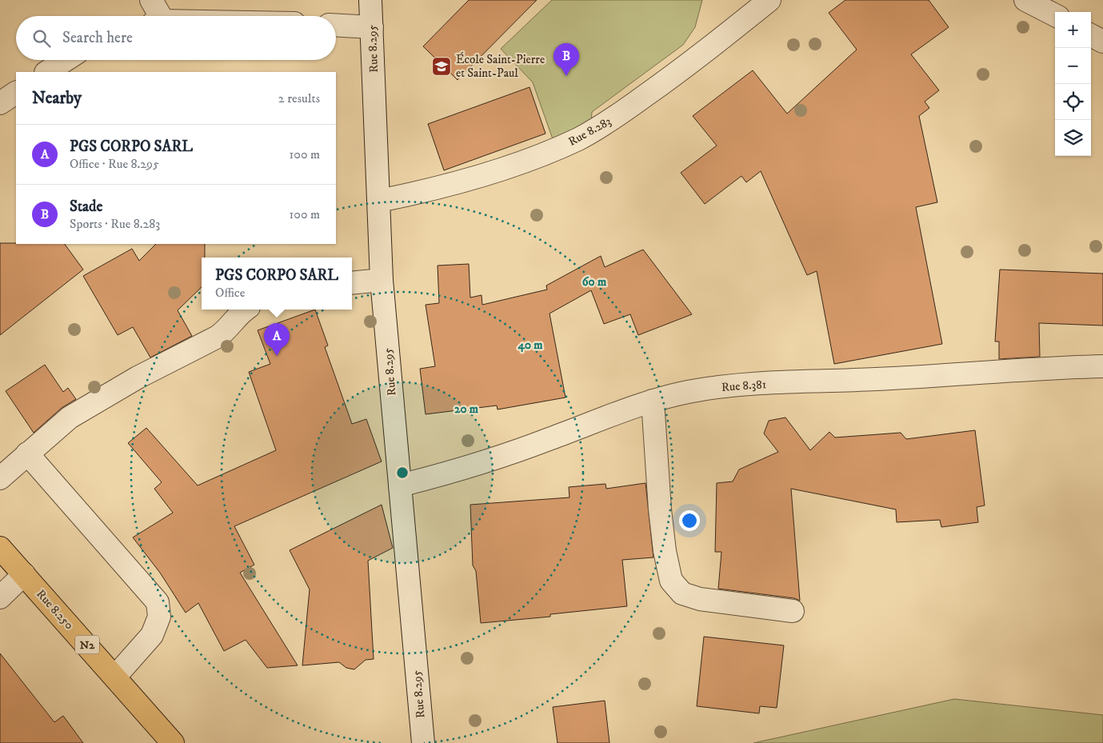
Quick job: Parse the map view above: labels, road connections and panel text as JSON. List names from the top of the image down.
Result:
{
  "streets": {
    "highway": ["Rue 8.250", "N2"],
    "street": ["Rue 8.295", "Rue 8.283", "Rue 8.381"]
  },
  "crossings": [
    ["Rue 8.295", "Rue 8.283"],
    ["Rue 8.295", "Rue 8.381"]
  ],
  "places": {
    "school or university": ["École Saint-Pierre et Saint-Paul"]
  },
  "page": {
    "map_buttons": ["+", "−"],
    "search": "Search here",
    "pins": ["B", "A"],
    "heading": ["Nearby", "2 results"],
    "list": [
      {
        "mark": "A",
        "name": "PGS CORPO SARL",
        "note": "Office · Rue 8.295",
        "value": "100 m"
      },
      {
        "mark": "B",
        "name": "Stade",
        "note": "Sports · Rue 8.283",
        "value": "100 m"
      }
    ],
    "popup": ["PGS CORPO SARL", "Office"]
  },
  "rings": ["60 m", "40 m", "20 m"]
}
